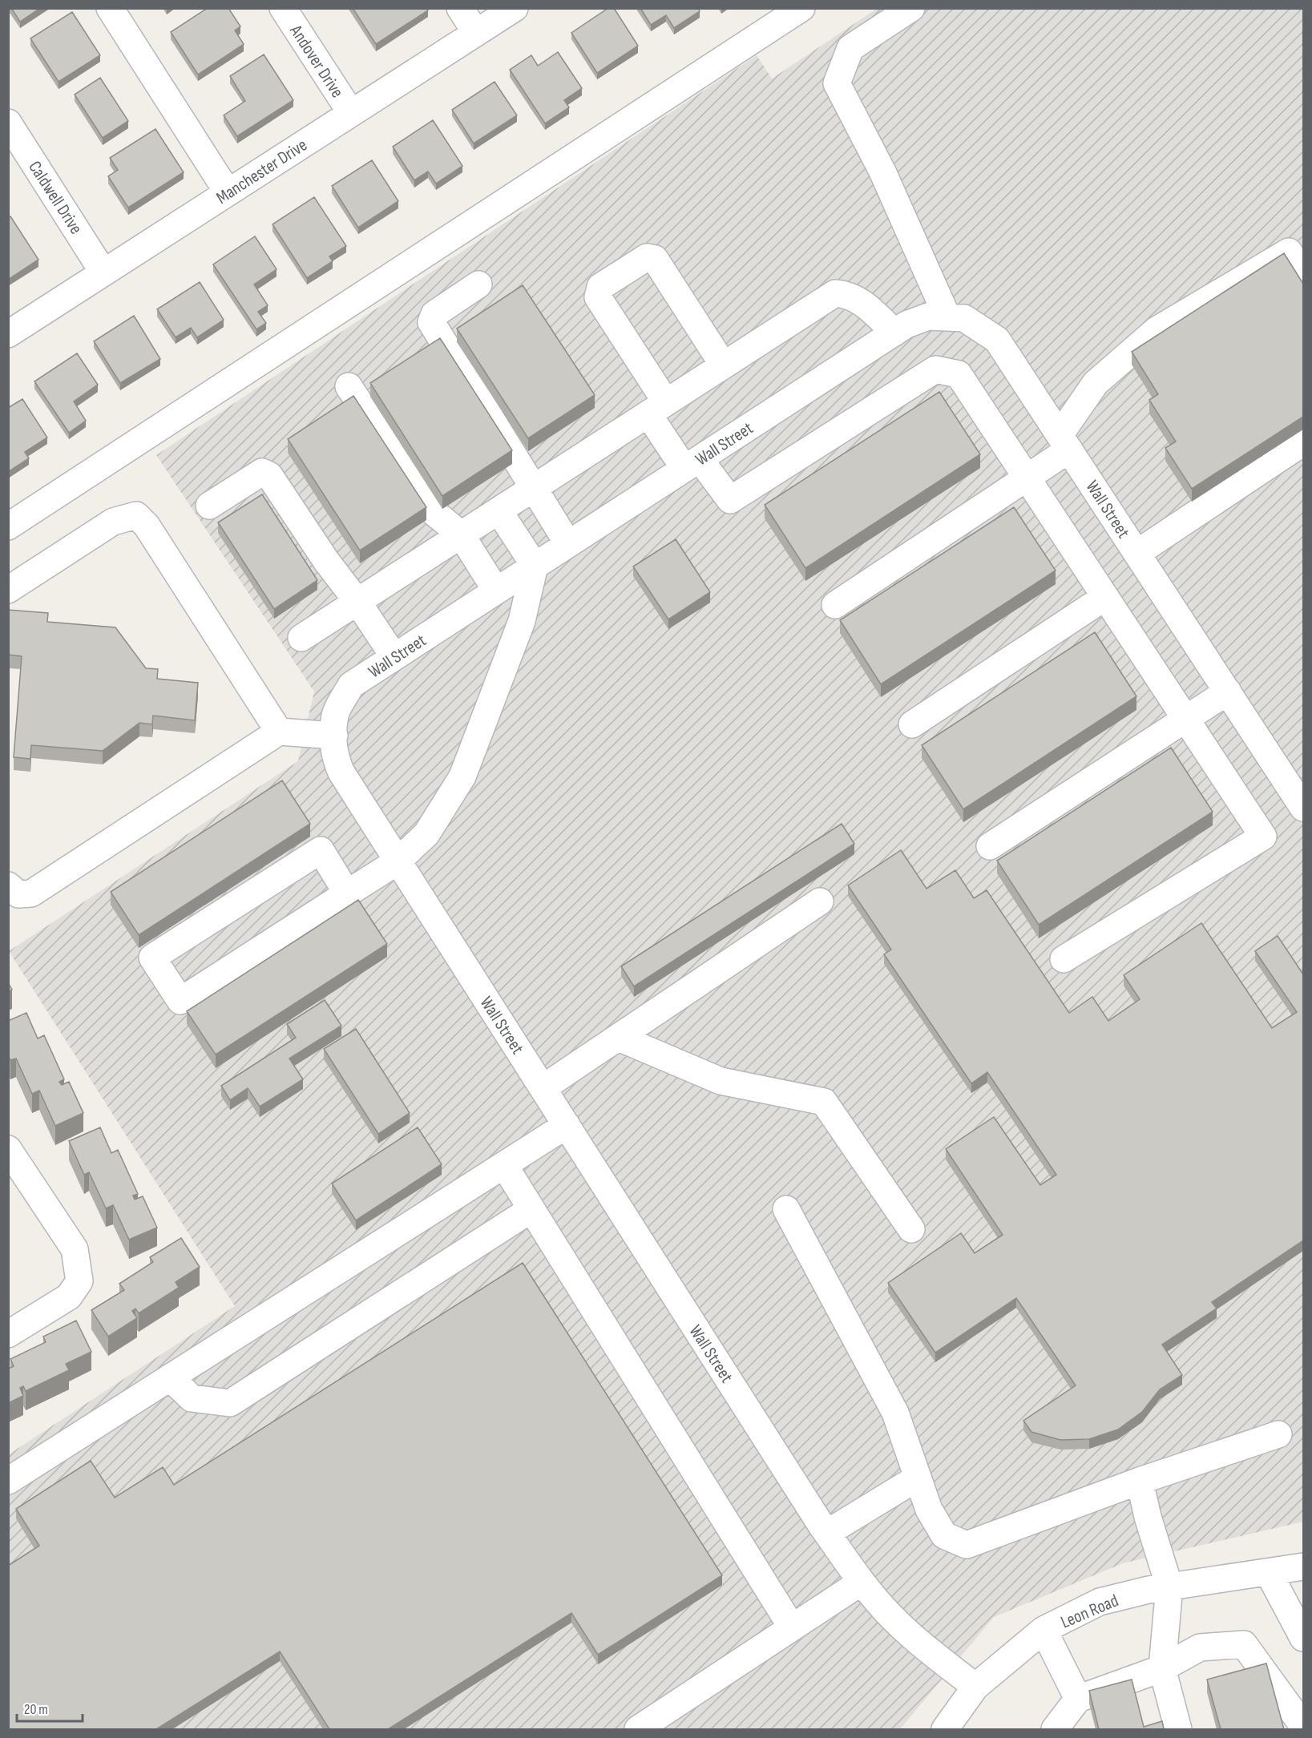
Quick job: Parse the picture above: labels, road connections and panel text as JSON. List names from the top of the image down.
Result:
{
  "streets": {
    "street": [
      "Andover Drive",
      "Manchester Drive",
      "Caldwell Drive",
      "Wall Street",
      "Leon Road"
    ]
  },
  "crossings": [
    ["Andover Drive", "Manchester Drive"],
    ["Manchester Drive", "Caldwell Drive"],
    ["Wall Street", "Leon Road"]
  ],
  "scale_bar": "20 m"
}
